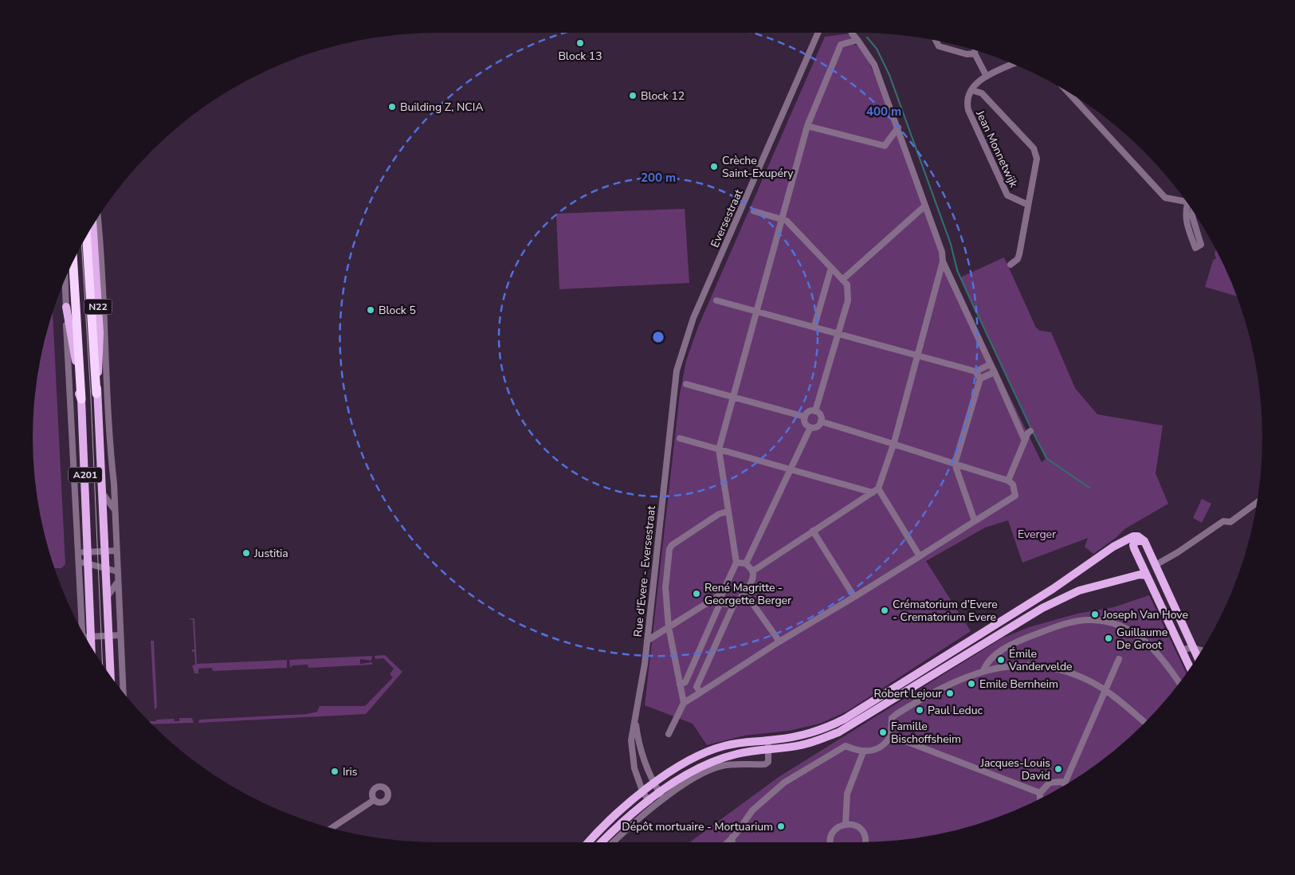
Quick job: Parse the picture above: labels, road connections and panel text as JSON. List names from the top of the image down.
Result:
{
  "streets": {
    "highway": ["A201"],
    "main road": ["N22"],
    "street": ["Jean Monnetwijk", "Eversestraat", "Rue d'Evere - Eversestraat"]
  },
  "crossings": [
    ["Eversestraat", "Rue d'Evere - Eversestraat"],
    ["N22", "A201"]
  ],
  "parks": ["Everger"],
  "places": [
    "Block 13",
    "Block 12",
    "Building Z, NCIA",
    "Crèche Saint-Exupéry",
    "Block 5",
    "Justitia",
    "René Magritte - Georgette Berger",
    "Crématorium d’Evere - Crematorium Evere",
    "Joseph Van Hove",
    "Guillaume De Groot",
    "Émile Vandervelde",
    "Emile Bernheim",
    "Robert Lejour",
    "Paul Leduc",
    "Famille Bischoffsheim",
    "Jacques-Louis David",
    "Iris",
    "Dépôt mortuaire - Mortuarium"
  ],
  "rings": ["400 m", "200 m"]
}
